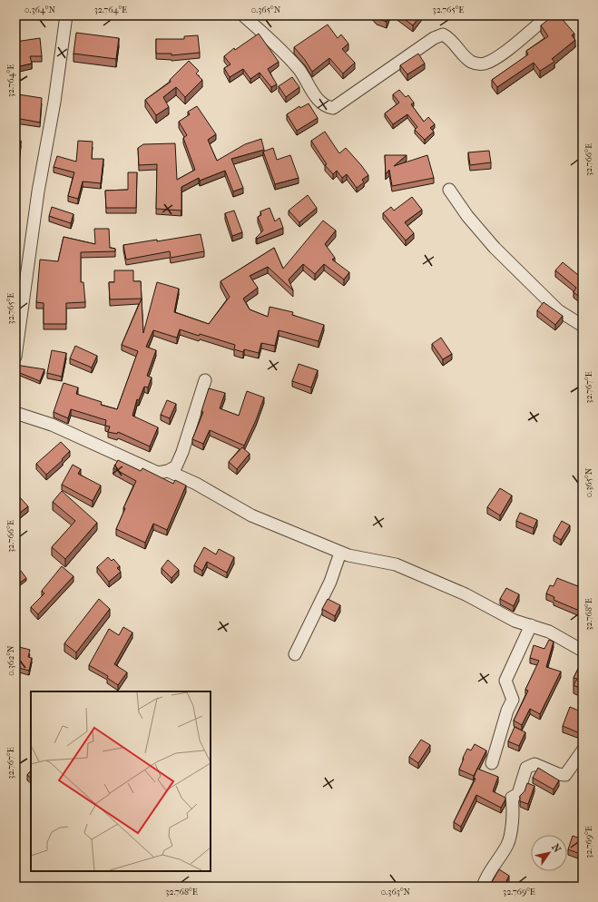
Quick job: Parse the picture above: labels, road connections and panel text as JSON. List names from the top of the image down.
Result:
{
  "north": "top right",
  "coordinates": [
    "0.364°N",
    "32.764°E",
    "0.365°N",
    "32.765°E",
    "32.766°E",
    "32.767°E",
    "32.768°E",
    "0.362°N",
    "32.769°E",
    "0.363°N"
  ]
}
